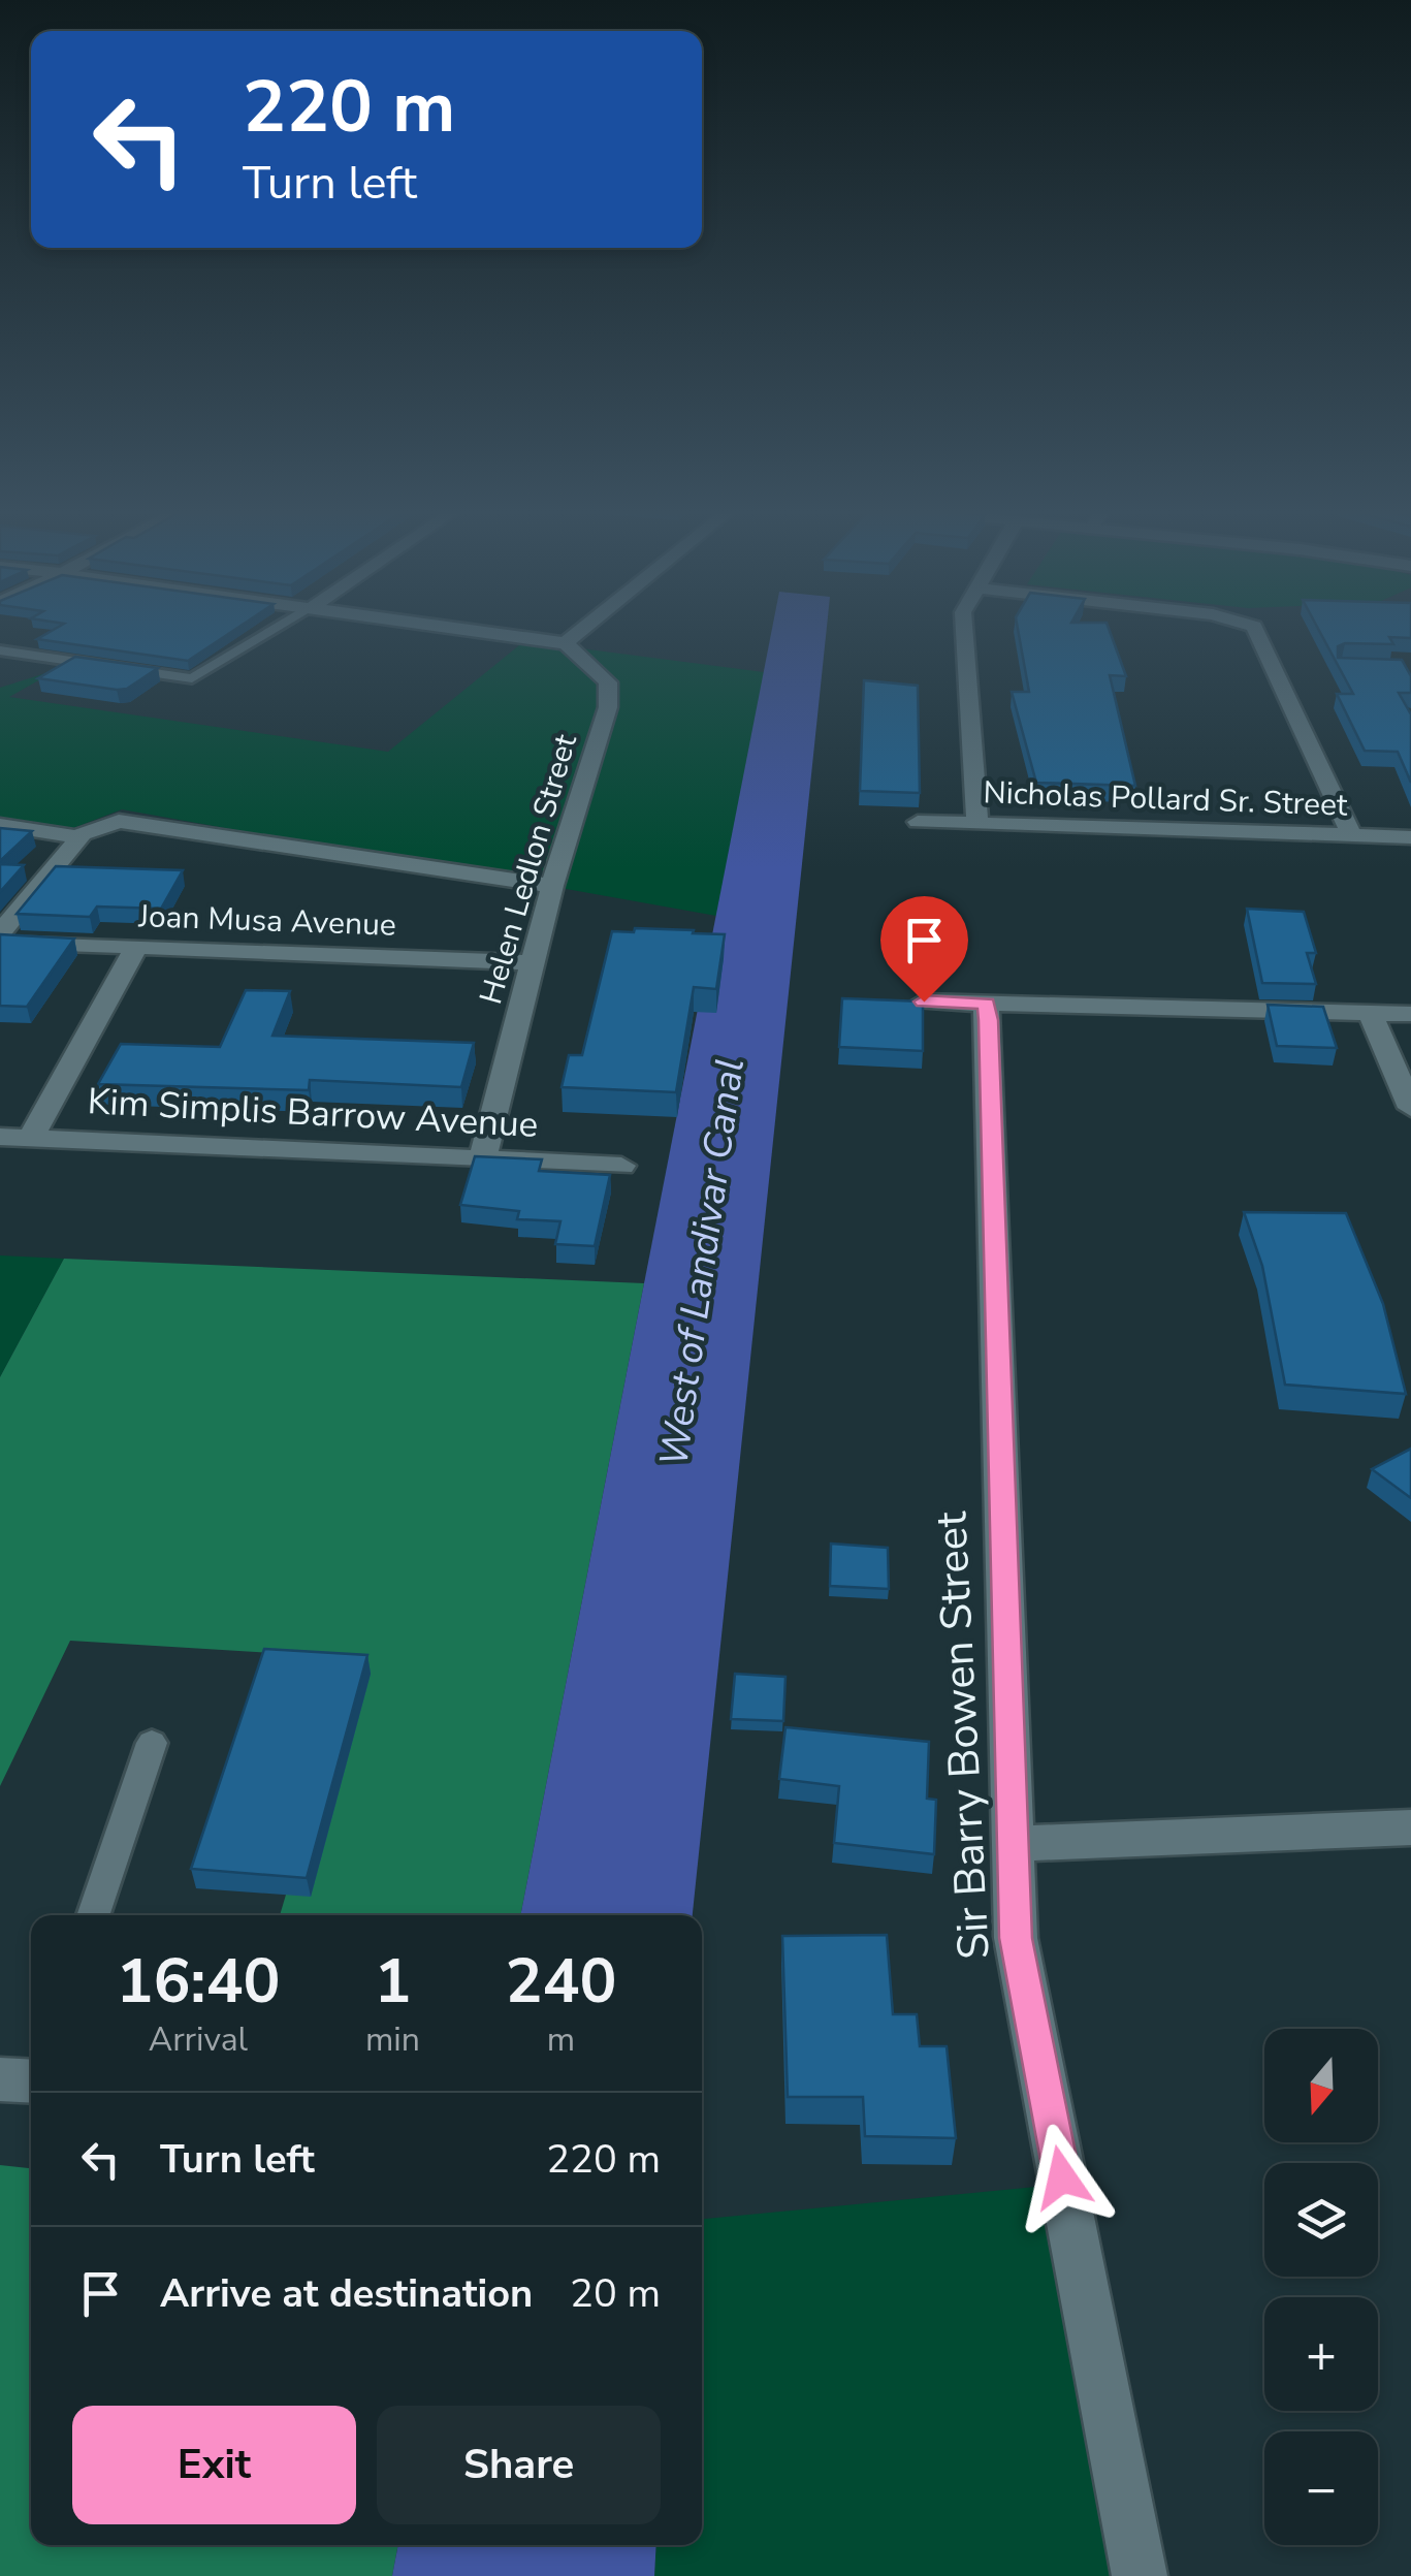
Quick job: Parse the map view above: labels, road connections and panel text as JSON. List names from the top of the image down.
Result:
{
  "streets": {
    "street": [
      "Nicholas Pollard Sr. Street",
      "Helen Ledlon Street",
      "Joan Musa Avenue",
      "Kim Simplis Barrow Avenue",
      "Sir Barry Bowen Street"
    ]
  },
  "crossings": [
    ["Helen Ledlon Street", "Joan Musa Avenue"],
    ["Helen Ledlon Street", "Kim Simplis Barrow Avenue"]
  ],
  "water": ["West of Landivar Canal"],
  "north": "bottom",
  "page": {
    "turn": ["220 m", "Turn left"],
    "eta": [
      "16:40",
      "Arrival",
      "1",
      "min",
      "240",
      "m"
    ],
    "map_buttons": ["+", "−"],
    "list": [
      {
        "name": "Turn left",
        "value": "220 m"
      },
      {
        "name": "Arrive at destination",
        "value": "20 m"
      }
    ],
    "buttons": ["Exit", "Share"]
  }
}
